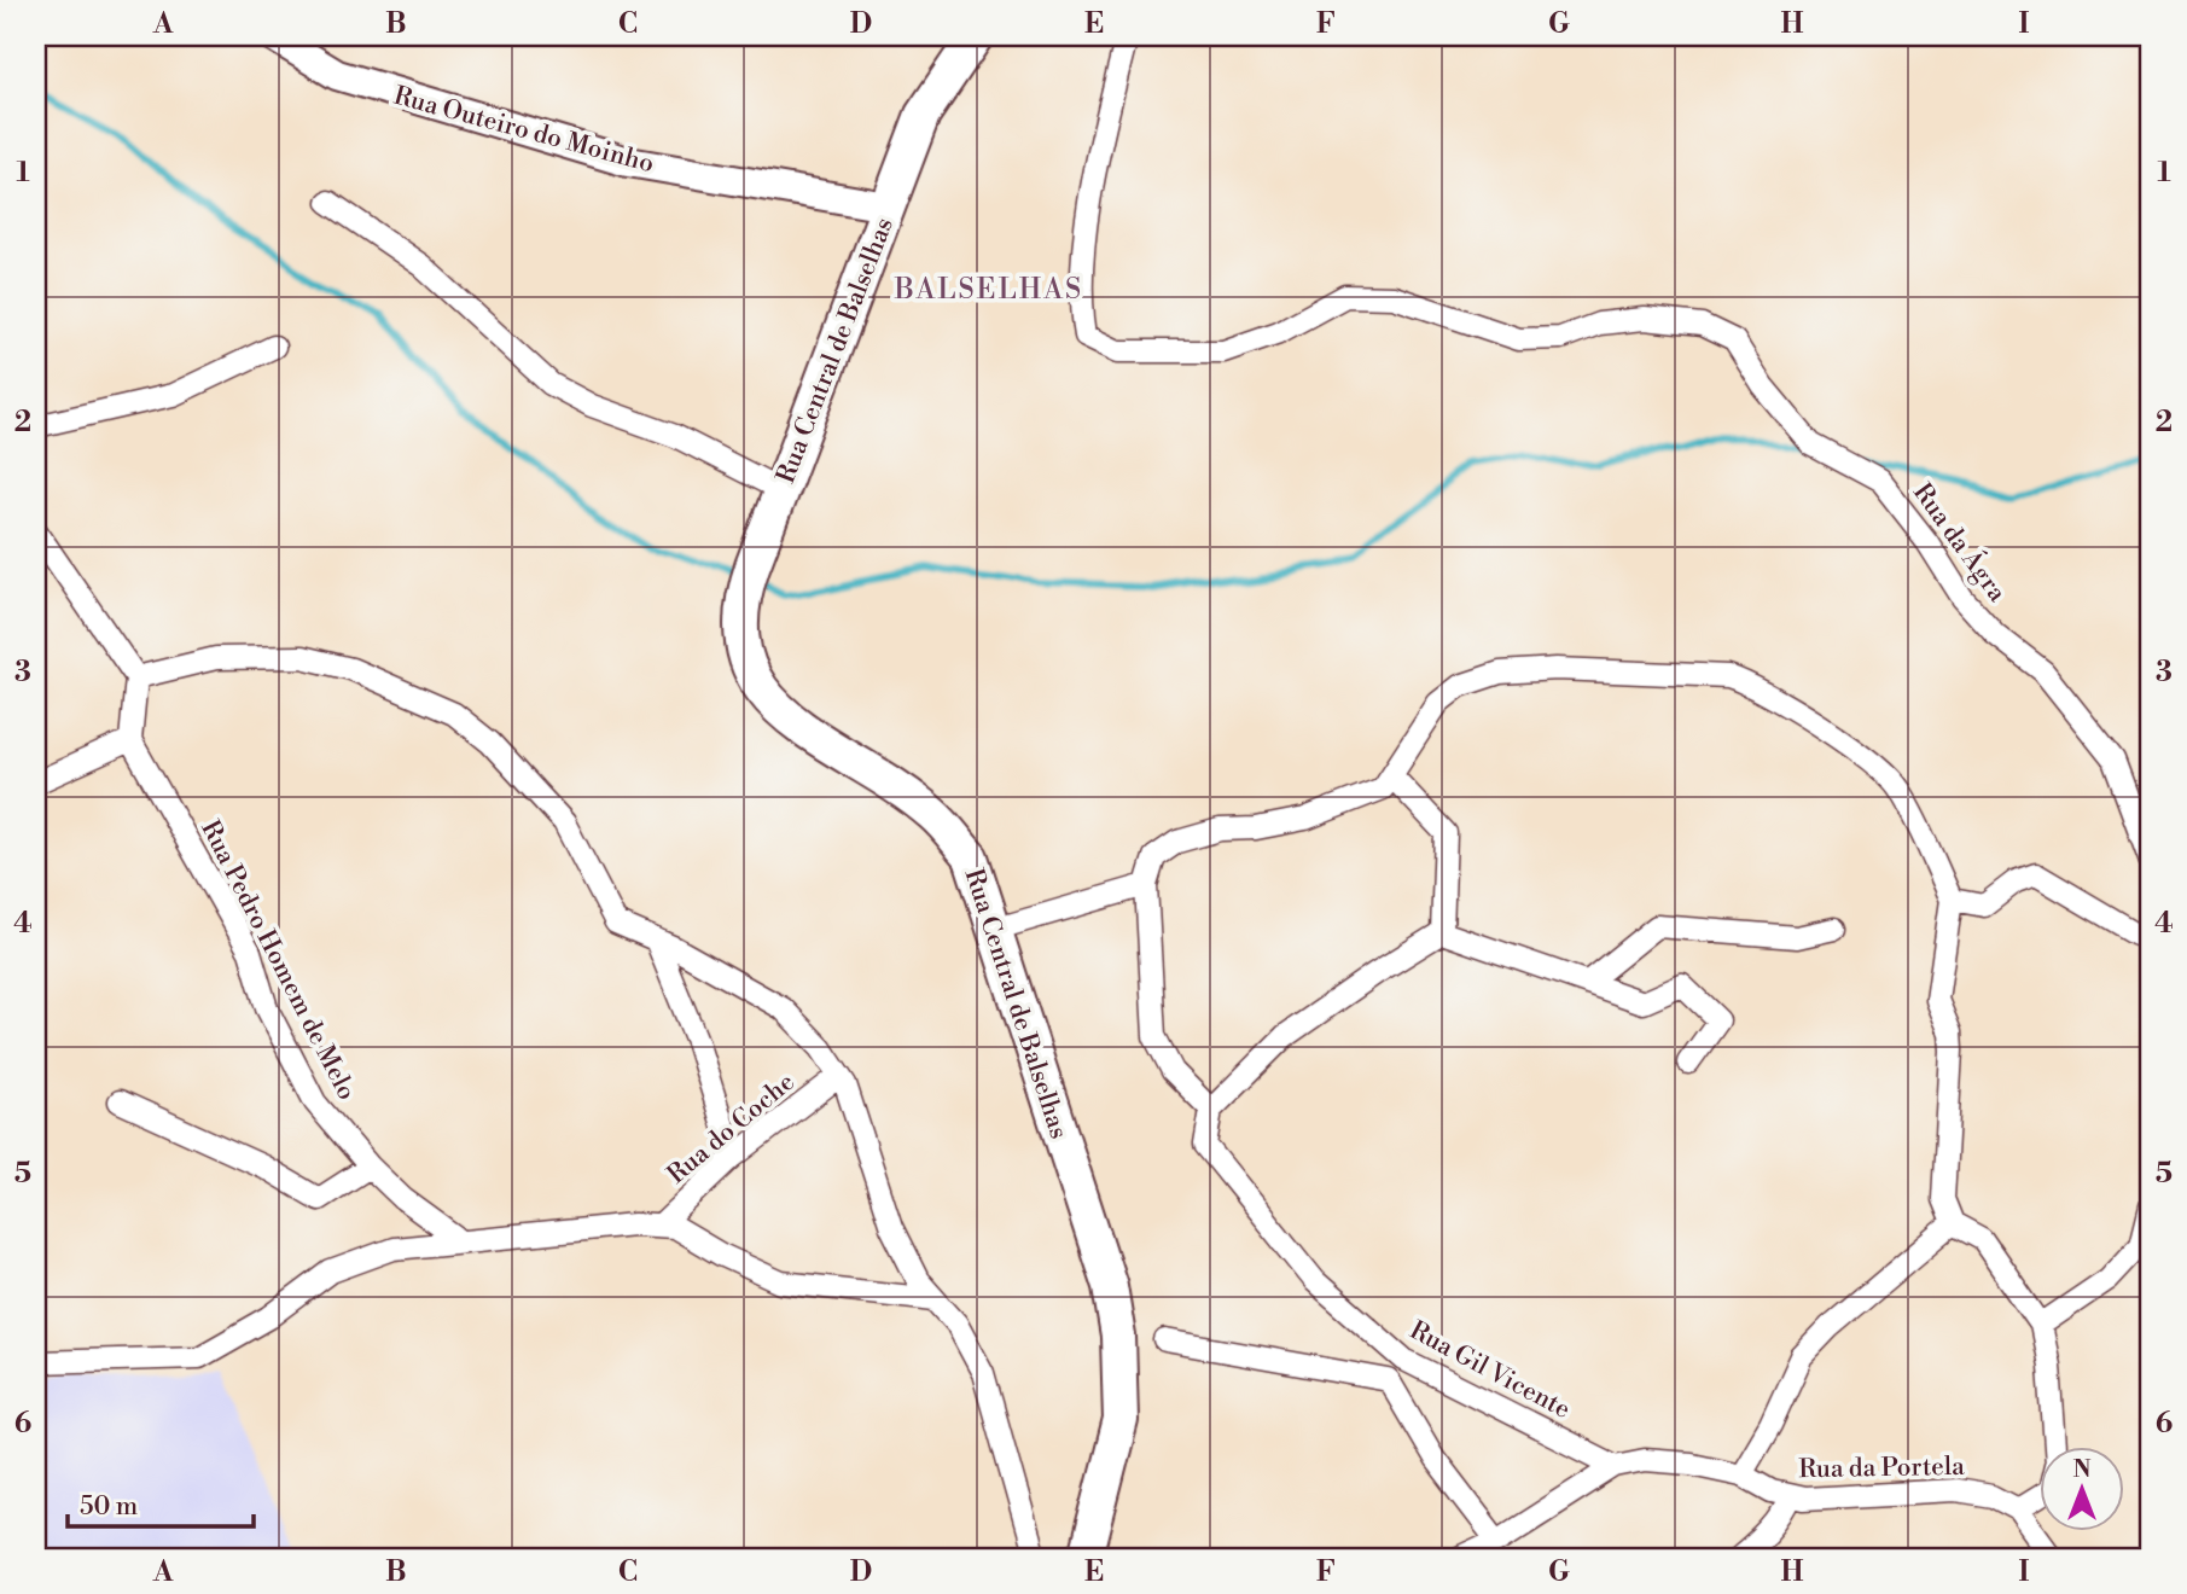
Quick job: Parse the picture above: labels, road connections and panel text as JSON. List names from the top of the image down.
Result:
{
  "streets": {
    "main road": ["Rua Central de Balselhas"],
    "street": [
      "Rua Outeiro do Moinho",
      "Rua da Ágra",
      "Rua Pedro Homem de Melo",
      "Rua do Coche",
      "Rua Gil Vicente",
      "Rua da Portela"
    ]
  },
  "crossings": [
    ["Rua Outeiro do Moinho", "Rua Central de Balselhas"],
    ["Rua Gil Vicente", "Rua da Portela"]
  ],
  "districts": ["BALSELHAS"],
  "scale_bar": "50 m",
  "north": "top",
  "grid": {
    "columns": [
      "A",
      "B",
      "C",
      "D",
      "E",
      "F",
      "G",
      "H",
      "I"
    ],
    "rows": [
      "1",
      "2",
      "3",
      "4",
      "5",
      "6"
    ]
  }
}
